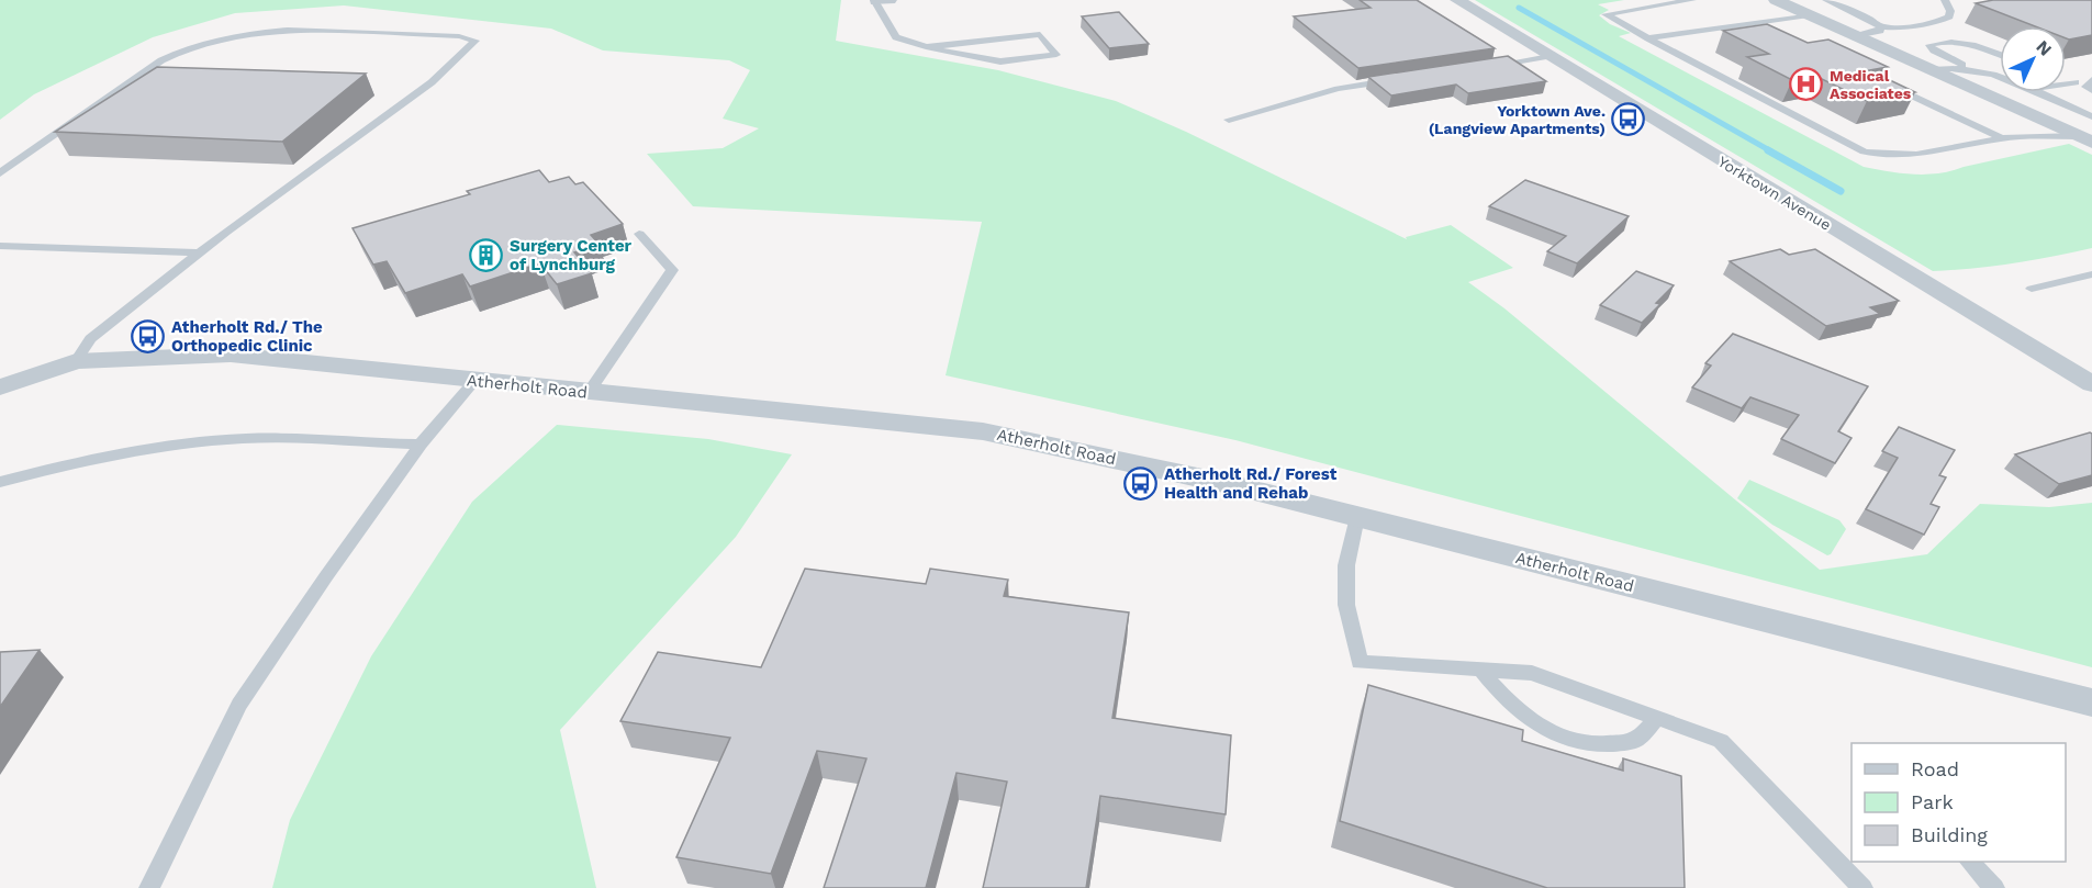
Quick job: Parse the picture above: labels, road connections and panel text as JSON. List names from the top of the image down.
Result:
{
  "streets": {
    "street": ["Yorktown Avenue", "Atherholt Road"]
  },
  "places": {
    "hospital": ["Medical Associates"],
    "bus stop": ["Yorktown Ave. (Langview Apartments)", "Atherholt Rd./ The Orthopedic Clinic", "Atherholt Rd./ Forest Health and Rehab"],
    "building": ["Surgery Center of Lynchburg"]
  },
  "legend": ["Road", "Park", "Building"],
  "north": "top right"
}
